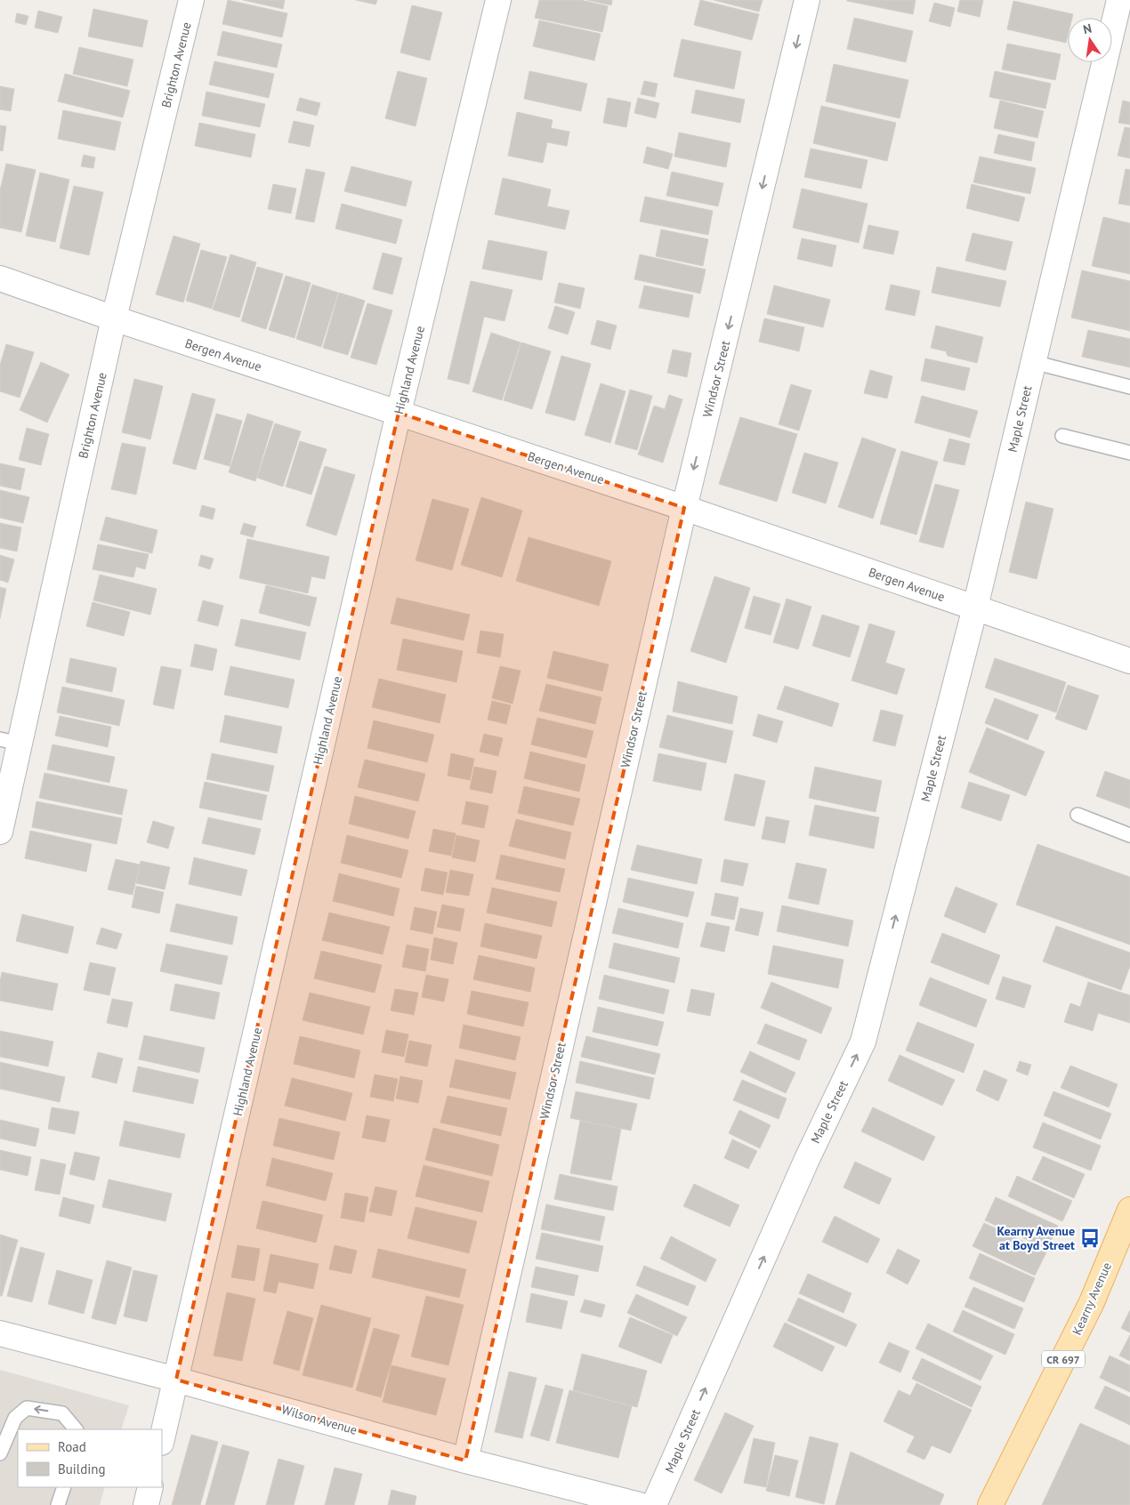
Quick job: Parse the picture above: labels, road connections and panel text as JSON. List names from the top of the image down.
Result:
{
  "streets": {
    "main road": ["Kearny Avenue", "CR 697"],
    "street": [
      "Brighton Avenue",
      "Bergen Avenue",
      "Highland Avenue",
      "Windsor Street",
      "Maple Street",
      "Wilson Avenue"
    ]
  },
  "crossings": [
    ["Brighton Avenue", "Bergen Avenue"],
    ["Bergen Avenue", "Highland Avenue"],
    ["Bergen Avenue", "Windsor Street"],
    ["Bergen Avenue", "Maple Street"],
    ["Highland Avenue", "Wilson Avenue"],
    ["Windsor Street", "Wilson Avenue"]
  ],
  "one_way": ["Maple Street"],
  "places": {
    "bus stop": ["Kearny Avenue at Boyd Street"]
  },
  "legend": ["Road", "Building"],
  "north": "top"
}
